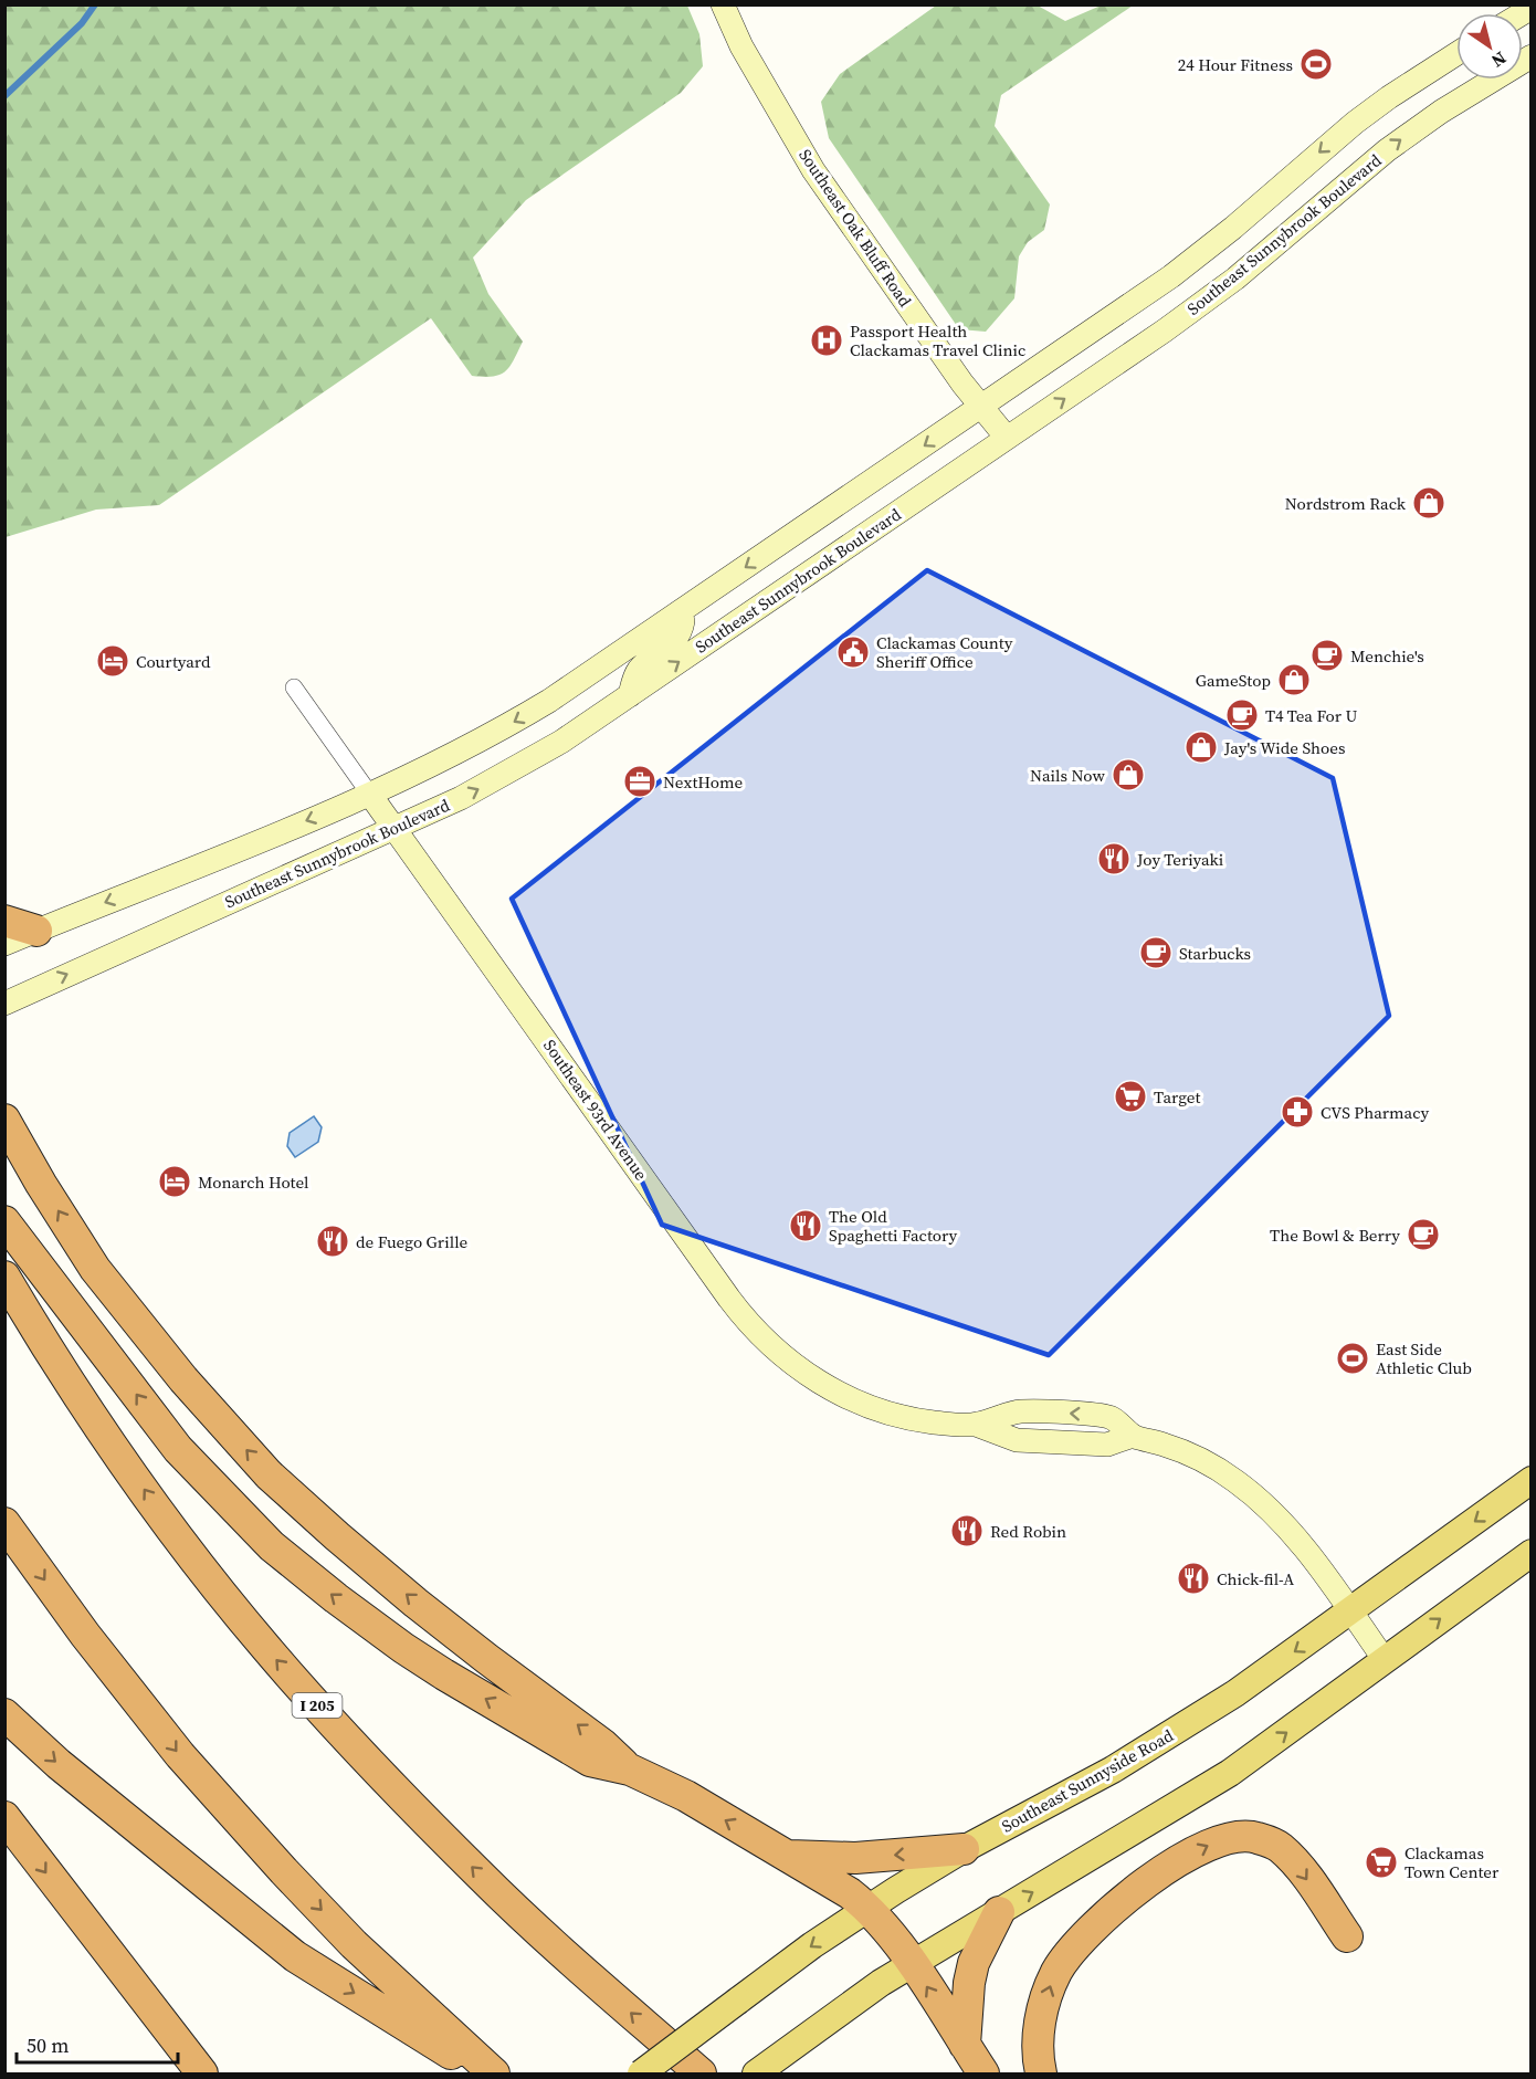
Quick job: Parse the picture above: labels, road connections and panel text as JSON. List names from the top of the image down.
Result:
{
  "streets": {
    "highway": ["I 205"],
    "main road": [
      "Southeast Oak Bluff Road",
      "Southeast Sunnybrook Boulevard",
      "Southeast 93rd Avenue",
      "Southeast Sunnyside Road"
    ]
  },
  "crossings": [
    ["Southeast Oak Bluff Road", "Southeast Sunnybrook Boulevard"],
    ["Southeast Sunnybrook Boulevard", "Southeast 93rd Avenue"],
    ["Southeast 93rd Avenue", "Southeast Sunnyside Road"]
  ],
  "places": {
    "sports": ["24 Hour Fitness", "East Side Athletic Club"],
    "hospital": ["Passport Health Clackamas Travel Clinic"],
    "shop": [
      "Nordstrom Rack",
      "GameStop",
      "Jay's Wide Shoes",
      "Nails Now"
    ],
    "public building": ["Clackamas County Sheriff Office"],
    "cafe": [
      "Menchie's",
      "T4 Tea For U",
      "Starbucks",
      "The Bowl & Berry"
    ],
    "hotel": ["Courtyard", "Monarch Hotel"],
    "office": ["NextHome"],
    "restaurant": [
      "Joy Teriyaki",
      "The Old Spaghetti Factory",
      "de Fuego Grille",
      "Red Robin",
      "Chick-fil-A"
    ],
    "supermarket": ["Target", "Clackamas Town Center"],
    "pharmacy": ["CVS Pharmacy"]
  },
  "scale_bar": "50 m",
  "north": "bottom right"
}
